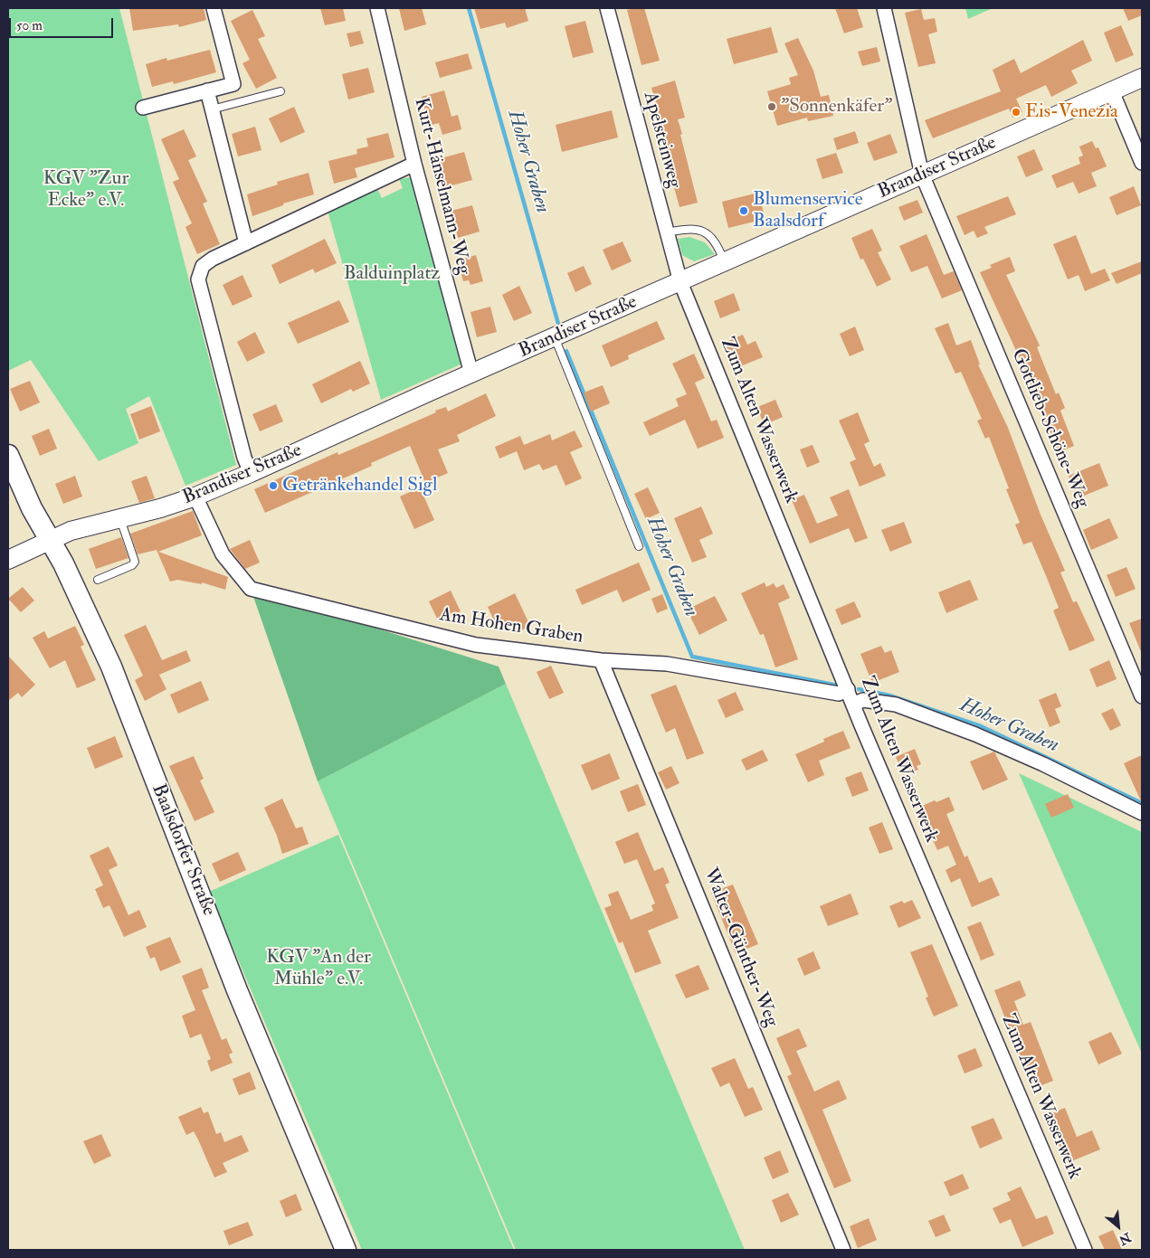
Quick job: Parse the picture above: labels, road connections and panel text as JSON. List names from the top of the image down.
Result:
{
  "streets": {
    "main road": ["Baalsdorfer Straße"],
    "street": [
      "Apelsteinweg",
      "Brandiser Straße",
      "Kurt-Hänselmann-Weg",
      "Zum Alten Wasserwerk",
      "Gottlieb-Schöne-Weg",
      "Am Hohen Graben",
      "Walter-Günther-Weg"
    ]
  },
  "crossings": [
    ["Apelsteinweg", "Brandiser Straße"],
    ["Apelsteinweg", "Zum Alten Wasserwerk"],
    ["Brandiser Straße", "Kurt-Hänselmann-Weg"],
    ["Brandiser Straße", "Zum Alten Wasserwerk"],
    ["Brandiser Straße", "Gottlieb-Schöne-Weg"],
    ["Brandiser Straße", "Am Hohen Graben"],
    ["Brandiser Straße", "Baalsdorfer Straße"],
    ["Zum Alten Wasserwerk", "Am Hohen Graben"],
    ["Am Hohen Graben", "Walter-Günther-Weg"]
  ],
  "water": ["Hoher Graben"],
  "parks": ["KGV \"Zur Ecke\" e.V.", "Balduinplatz", "KGV \"An der Mühle\" e.V."],
  "places": [
    "\"Sonnenkäfer\"",
    "Eis-Venezia",
    "Blumenservice Baalsdorf",
    "Getränkehandel Sigl"
  ],
  "scale_bar": "50 m",
  "north": "bottom right"
}
